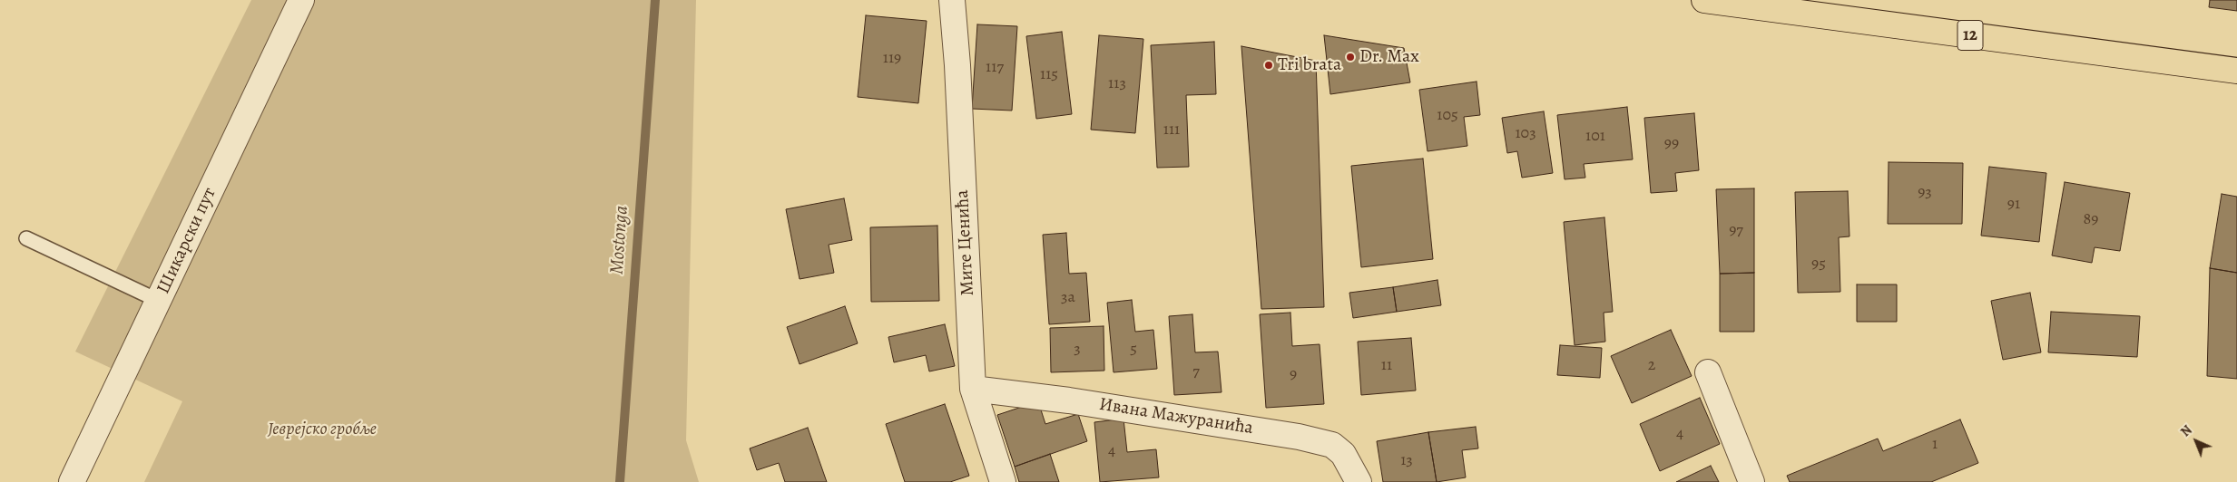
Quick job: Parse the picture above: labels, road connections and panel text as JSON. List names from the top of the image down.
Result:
{
  "streets": {
    "main road": ["12"],
    "street": ["Шикарски пут", "Мите Ценића", "Ивана Мажуранића"]
  },
  "crossings": [
    ["Мите Ценића", "Ивана Мажуранића"]
  ],
  "water": ["Mostonga"],
  "parks": ["Јеврејско гробље"],
  "places": ["Dr. Max", "Tri brata"],
  "house_numbers": [
    "119",
    "117",
    "115",
    "113",
    "105",
    "111",
    "103",
    "101",
    "99",
    "93",
    "91",
    "89",
    "97",
    "95",
    "3a",
    "3",
    "5",
    "11",
    "2",
    "7",
    "9",
    "4",
    "1",
    "4",
    "13"
  ],
  "north": "top left"
}
